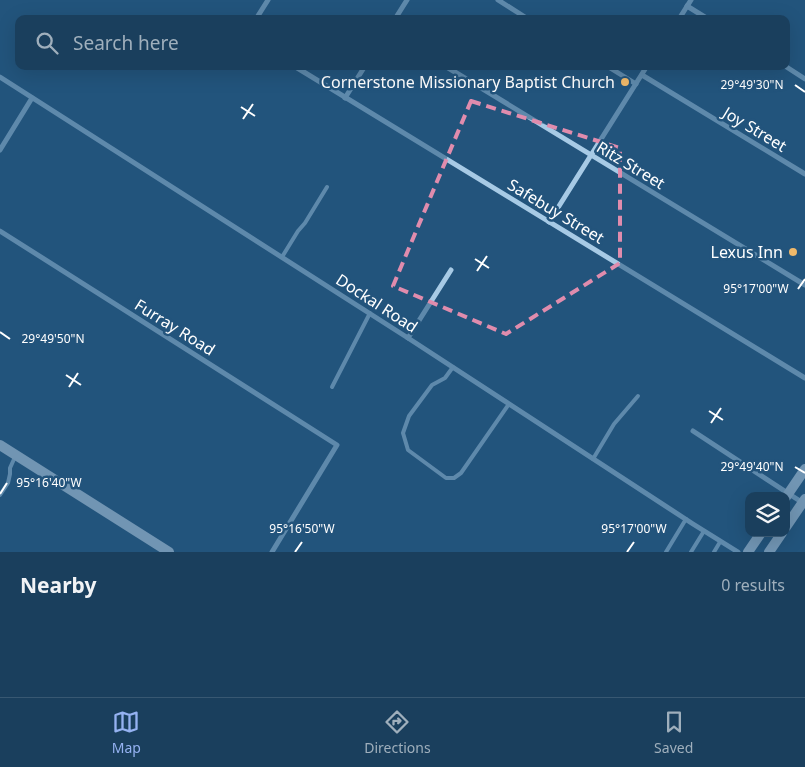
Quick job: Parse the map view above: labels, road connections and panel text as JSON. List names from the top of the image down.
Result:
{
  "streets": {
    "street": [
      "Joy Street",
      "Ritz Street",
      "Safebuy Street",
      "Dockal Road",
      "Furray Road"
    ]
  },
  "places": ["Cornerstone Missionary Baptist Church", "Lexus Inn"],
  "page": {
    "search": "Search here",
    "heading": ["Nearby", "0 results"],
    "nav": ["Map", "Directions", "Saved"]
  },
  "coordinates": [
    "29°49'30\"N",
    "95°17'00\"W",
    "29°49'50\"N",
    "29°49'40\"N",
    "95°16'40\"W",
    "95°16'50\"W"
  ]
}
